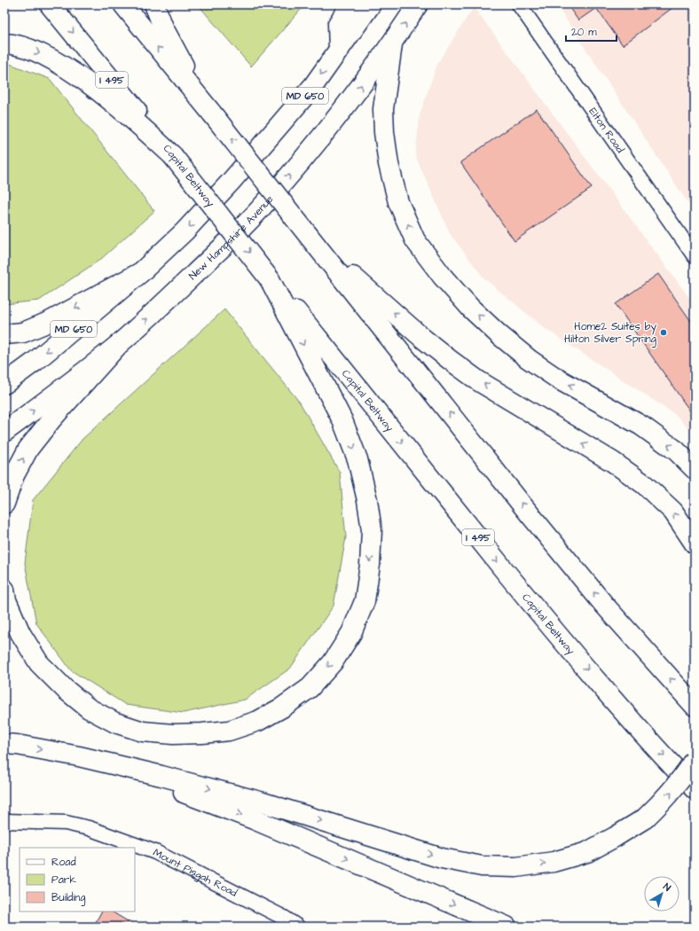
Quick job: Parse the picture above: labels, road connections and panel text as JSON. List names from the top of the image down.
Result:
{
  "streets": {
    "main road": [
      "I 495",
      "MD 650",
      "Capital Beltway",
      "New Hampshire Avenue"
    ],
    "street": ["Elton Road", "Mount Pisgah Road"]
  },
  "places": ["Home2 Suites by Hilton Silver Spring"],
  "legend": ["Road", "Park", "Building"],
  "scale_bar": "20 m",
  "north": "top right"
}
